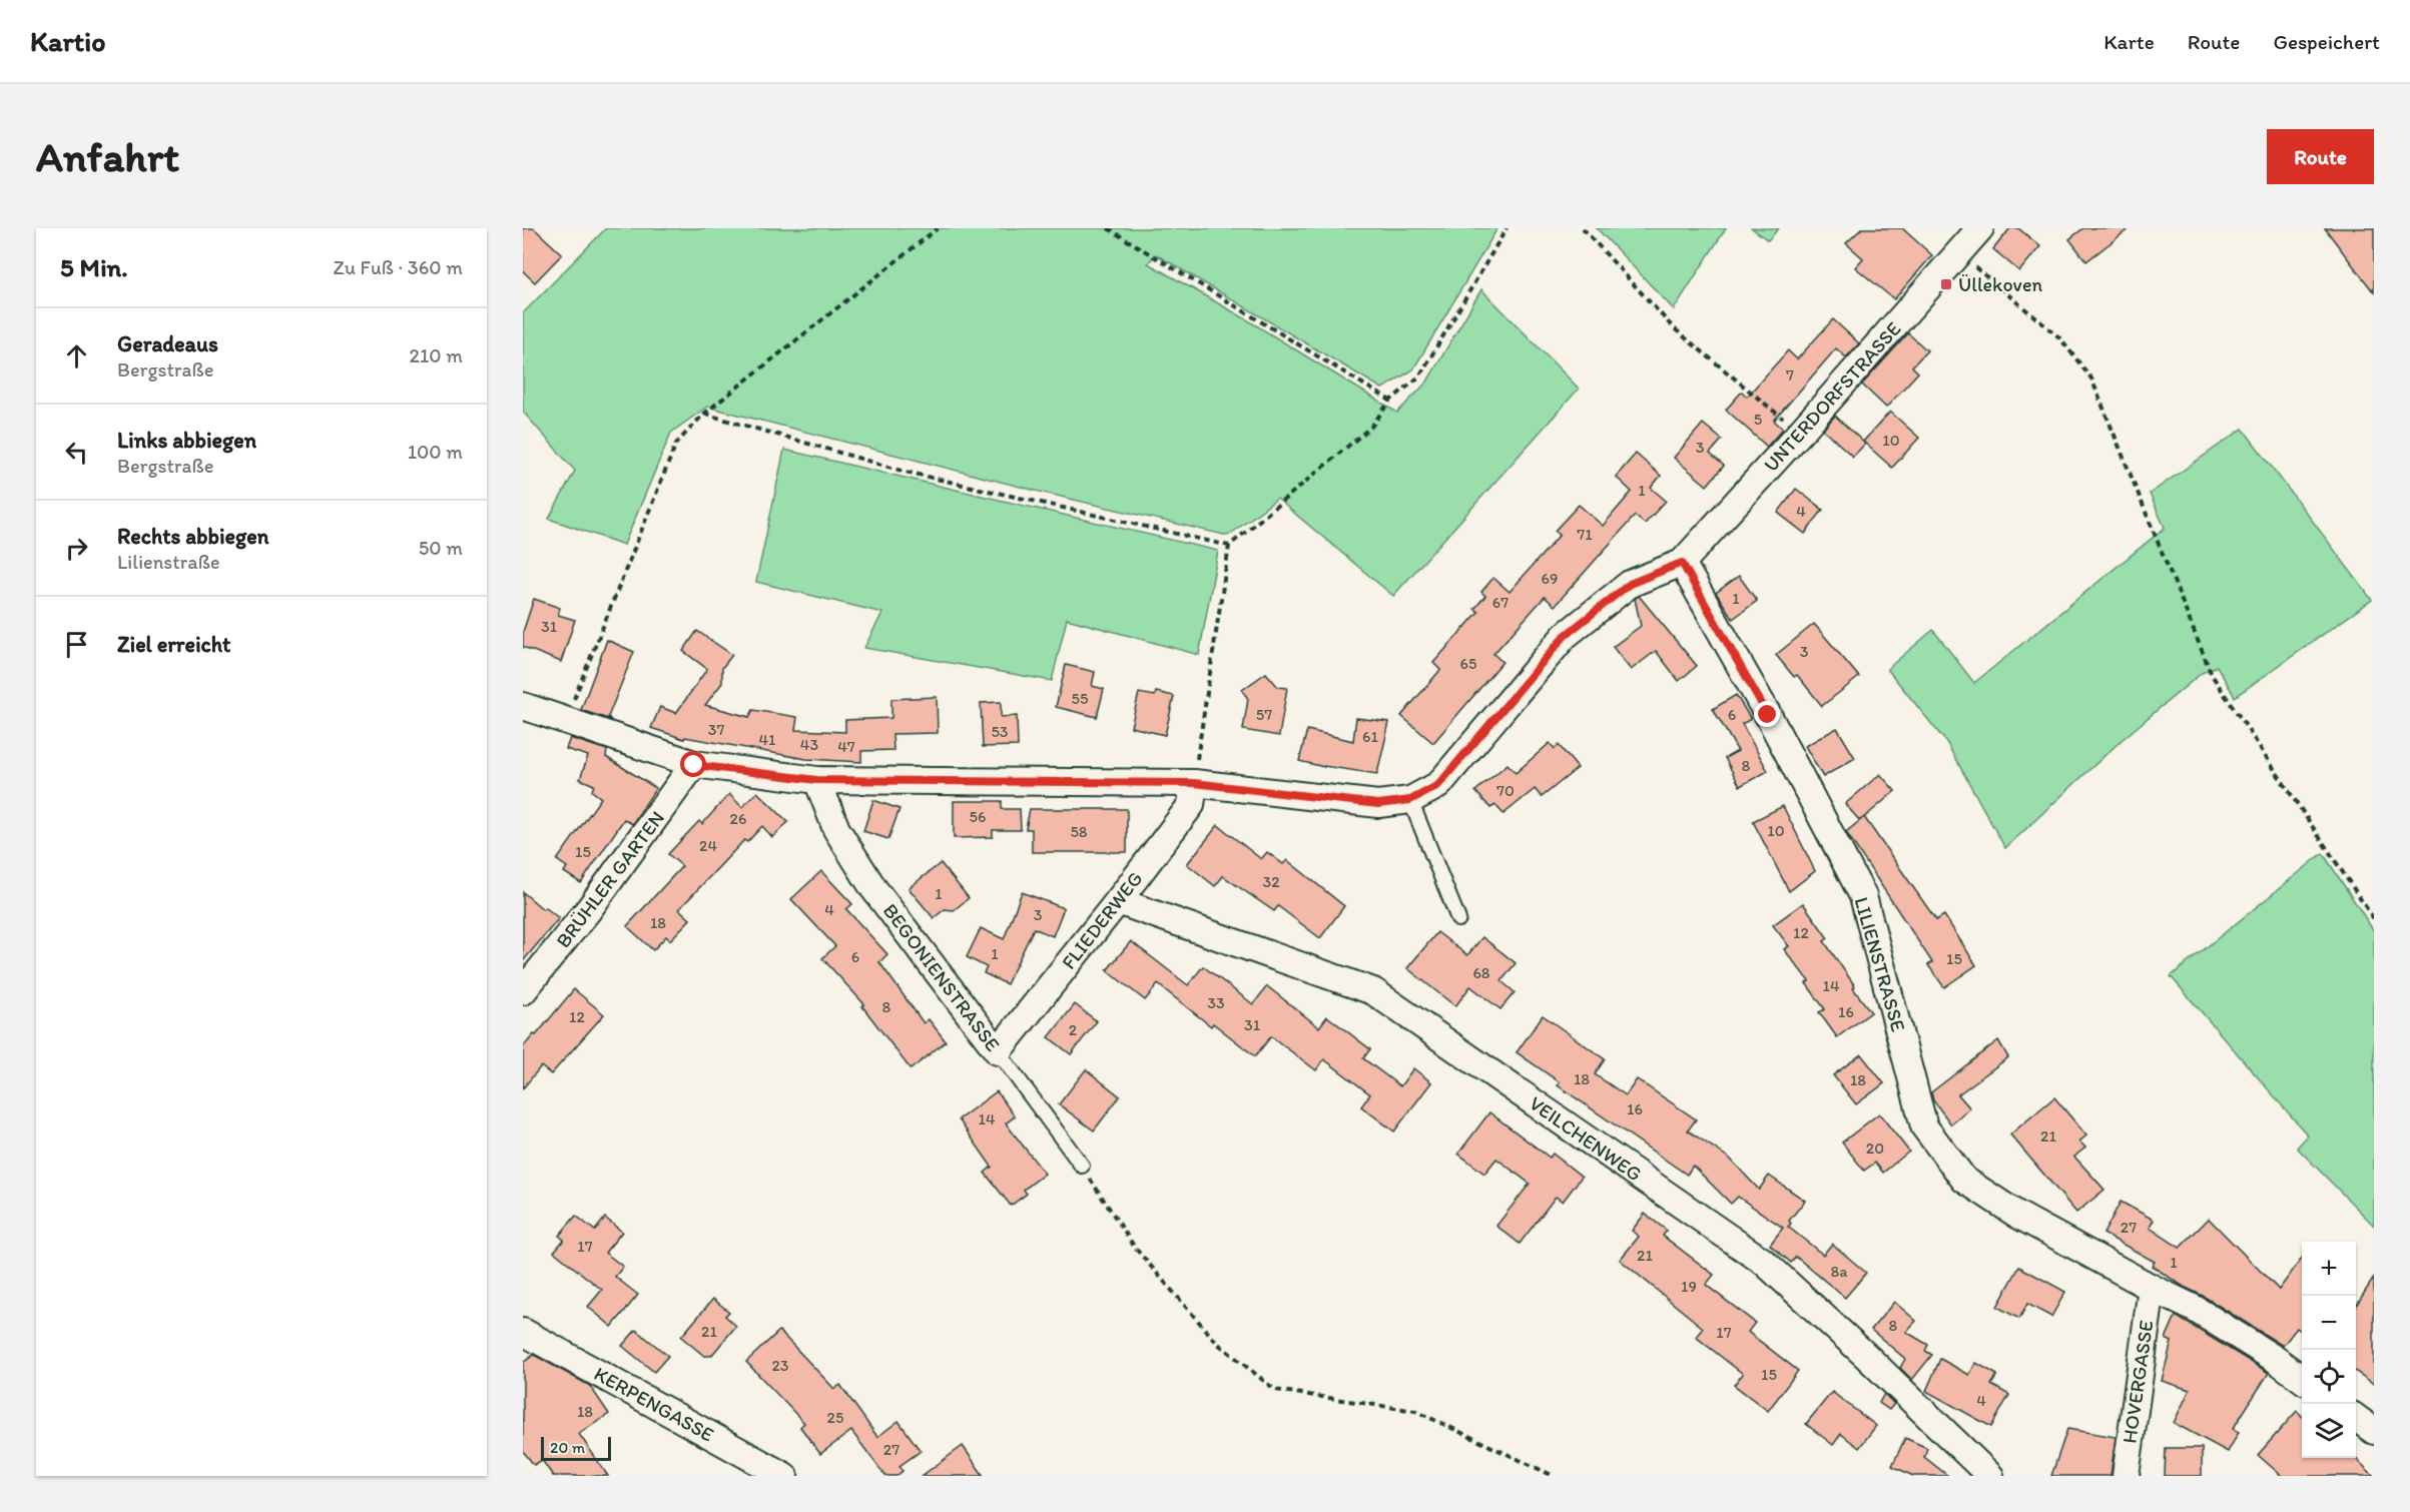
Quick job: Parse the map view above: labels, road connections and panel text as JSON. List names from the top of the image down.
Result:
{
  "streets": {
    "street": [
      "UNTERDORFSTRASSE",
      "BRÜHLER GARTEN",
      "FLIEDERWEG",
      "LILIENSTRASSE",
      "BEGONIENSTRASSE",
      "VEILCHENWEG",
      "HOVERGASSE",
      "KERPENGASSE"
    ]
  },
  "crossings": [
    ["UNTERDORFSTRASSE", "LILIENSTRASSE"],
    ["FLIEDERWEG", "BEGONIENSTRASSE"],
    ["FLIEDERWEG", "VEILCHENWEG"],
    ["LILIENSTRASSE", "HOVERGASSE"]
  ],
  "places": {
    "transit": ["Üllekoven"]
  },
  "house_numbers": [
    "7",
    "5",
    "10",
    "3",
    "1",
    "4",
    "71",
    "69",
    "1",
    "67",
    "31",
    "3",
    "65",
    "55",
    "57",
    "6",
    "37",
    "53",
    "61",
    "41",
    "43",
    "47",
    "8",
    "70",
    "56",
    "26",
    "10",
    "58",
    "24",
    "15",
    "32",
    "1",
    "4",
    "3",
    "18",
    "12",
    "1",
    "6",
    "15",
    "68",
    "14",
    "33",
    "8",
    "16",
    "12",
    "31",
    "2",
    "18",
    "18",
    "16",
    "14",
    "21",
    "20",
    "27",
    "17",
    "21",
    "1",
    "8a",
    "19",
    "8",
    "21",
    "17",
    "23",
    "15",
    "4",
    "18",
    "25",
    "27"
  ],
  "scale_bar": "20 m",
  "page": {
    "header": "Kartio",
    "nav": ["Karte", "Route", "Gespeichert"],
    "buttons": "Route",
    "title": "Anfahrt",
    "heading": ["5 Min.", "Zu Fuß · 360 m"],
    "list": [
      ["Geradeaus", "Bergstraße", "210 m"],
      ["Links abbiegen", "Bergstraße", "100 m"],
      ["Rechts abbiegen", "Lilienstraße", "50 m"],
      "Ziel erreicht"
    ],
    "map_buttons": ["+", "−"],
    "scale": "20 m"
  }
}
